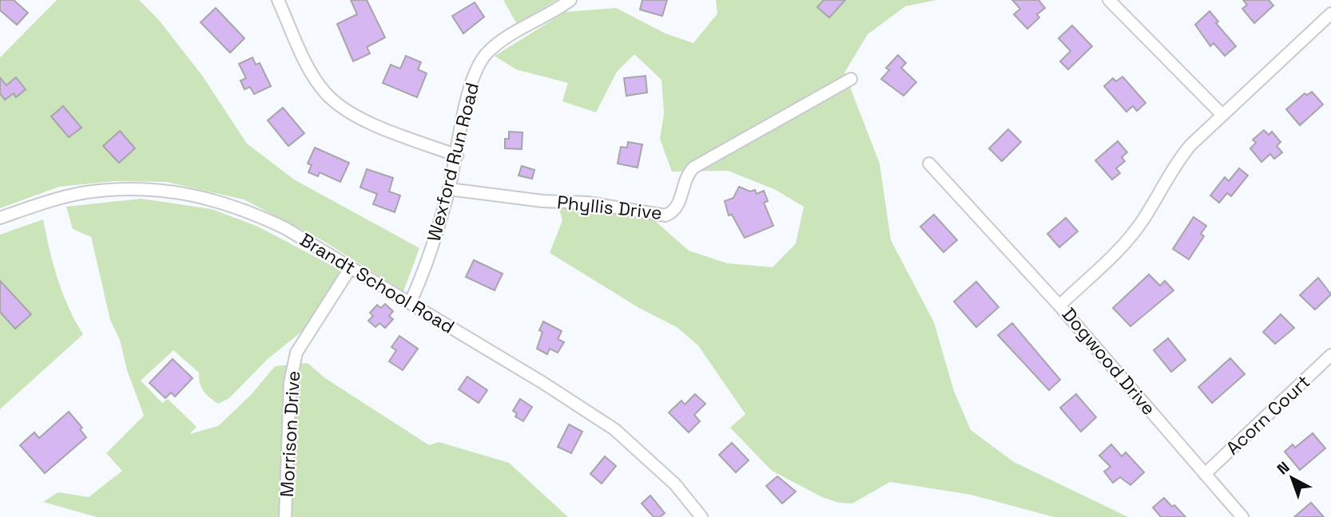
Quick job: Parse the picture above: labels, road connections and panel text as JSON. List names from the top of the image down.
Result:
{
  "streets": {
    "street": [
      "Wexford Run Road",
      "Phyllis Drive",
      "Brandt School Road",
      "Dogwood Drive",
      "Acorn Court",
      "Morrison Drive"
    ]
  },
  "crossings": [
    ["Wexford Run Road", "Phyllis Drive"],
    ["Wexford Run Road", "Brandt School Road"],
    ["Brandt School Road", "Morrison Drive"],
    ["Dogwood Drive", "Acorn Court"]
  ],
  "north": "top left"
}
